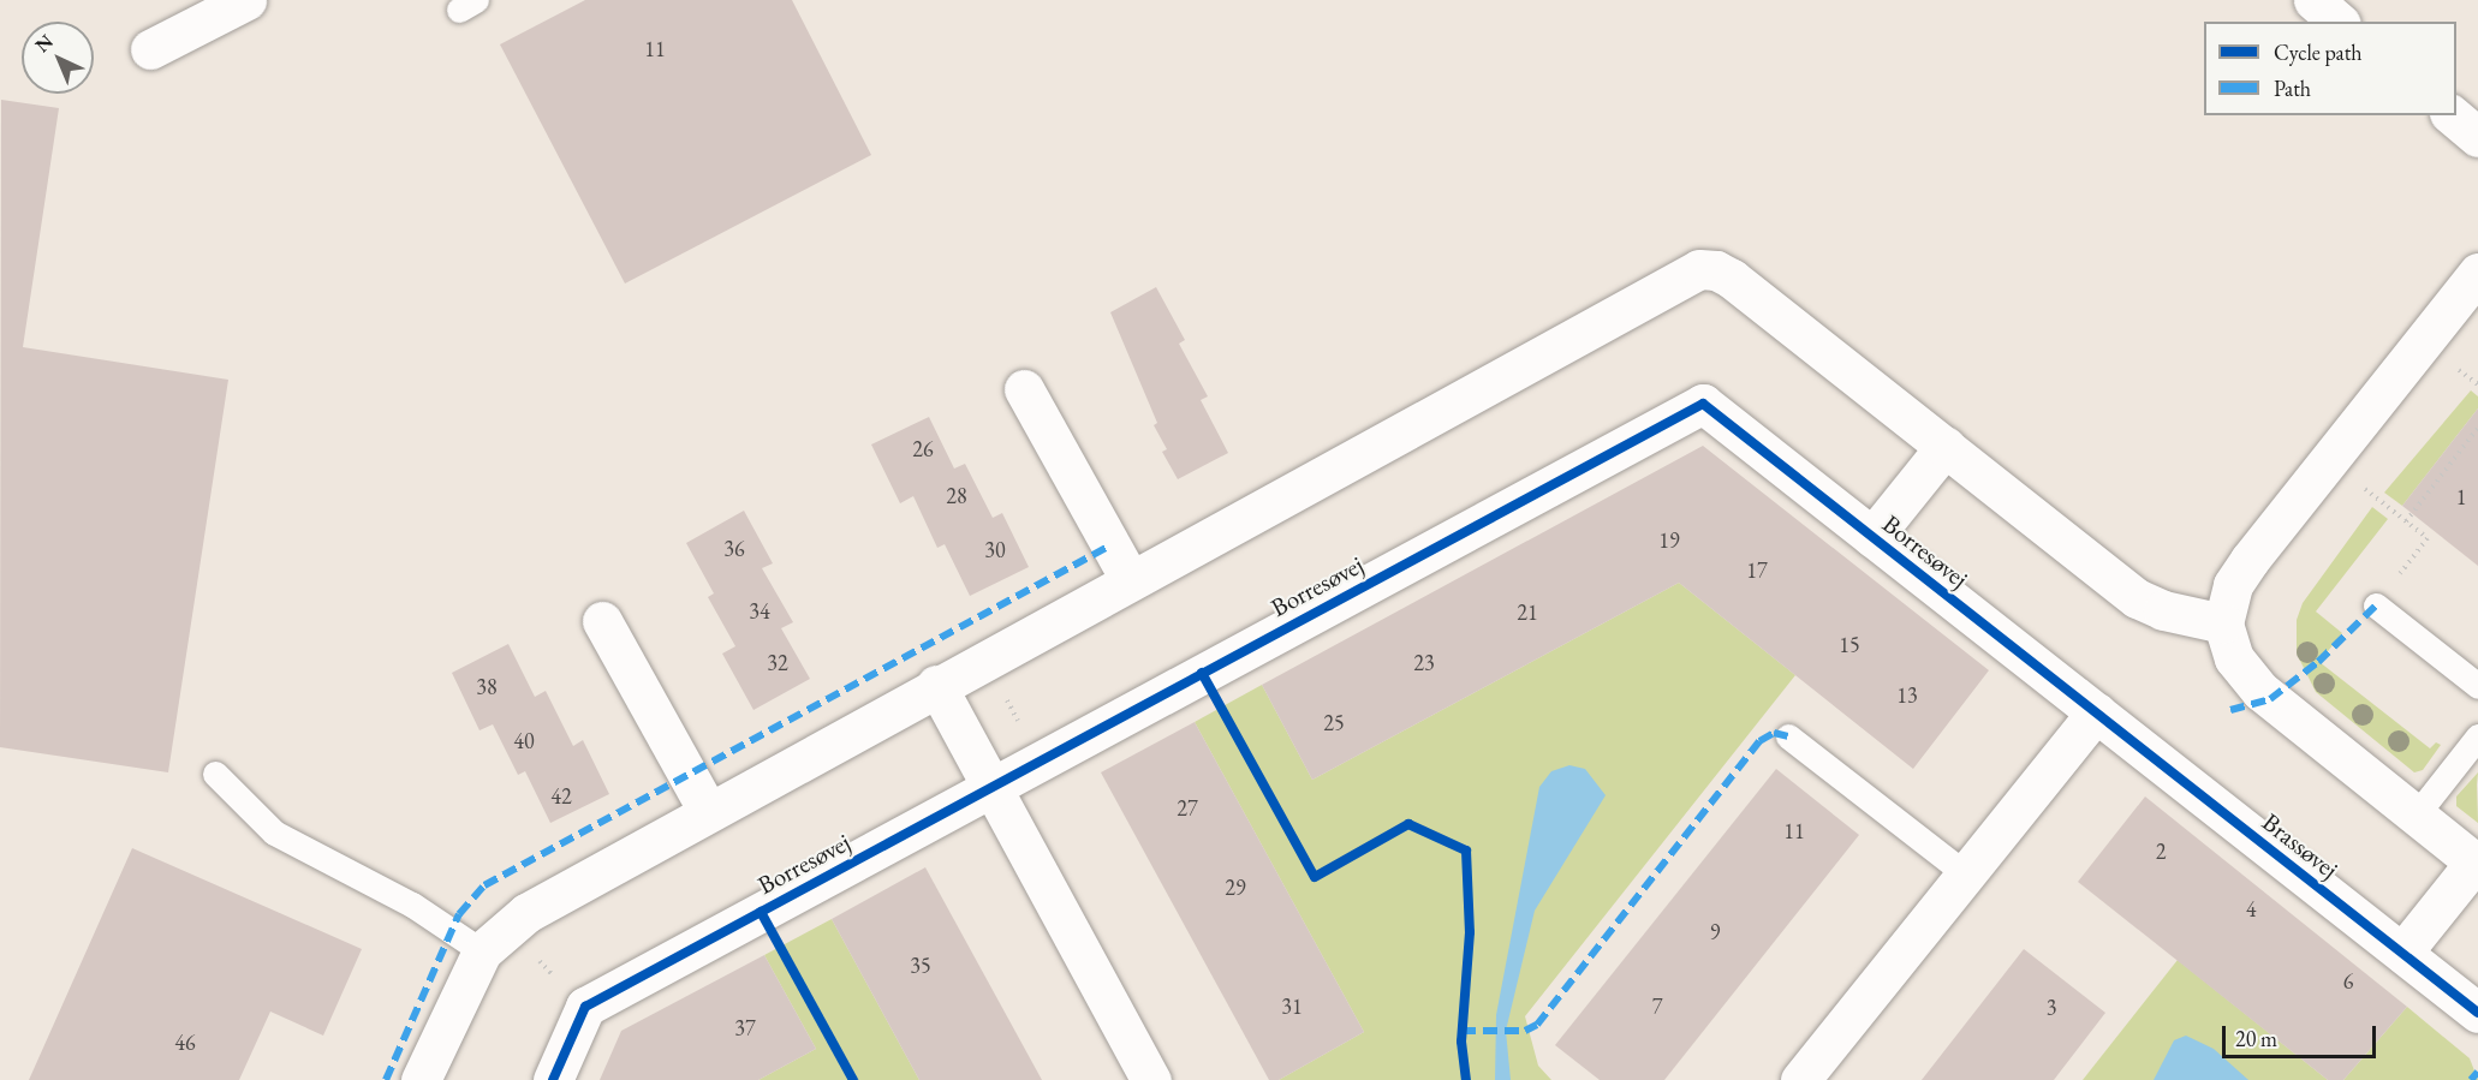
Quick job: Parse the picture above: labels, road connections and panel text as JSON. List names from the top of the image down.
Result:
{
  "streets": {
    "street": ["Borresøvej", "Brassøvej"]
  },
  "crossings": [
    ["Borresøvej", "Brassøvej"]
  ],
  "house_numbers": [
    "11",
    "26",
    "28",
    "1",
    "19",
    "36",
    "30",
    "17",
    "34",
    "21",
    "15",
    "32",
    "23",
    "38",
    "13",
    "25",
    "40",
    "42",
    "27",
    "11",
    "2",
    "29",
    "4",
    "9",
    "35",
    "6",
    "31",
    "7",
    "3",
    "37",
    "46"
  ],
  "legend": ["Cycle path", "Path"],
  "scale_bar": "20 m",
  "north": "top left"
}
